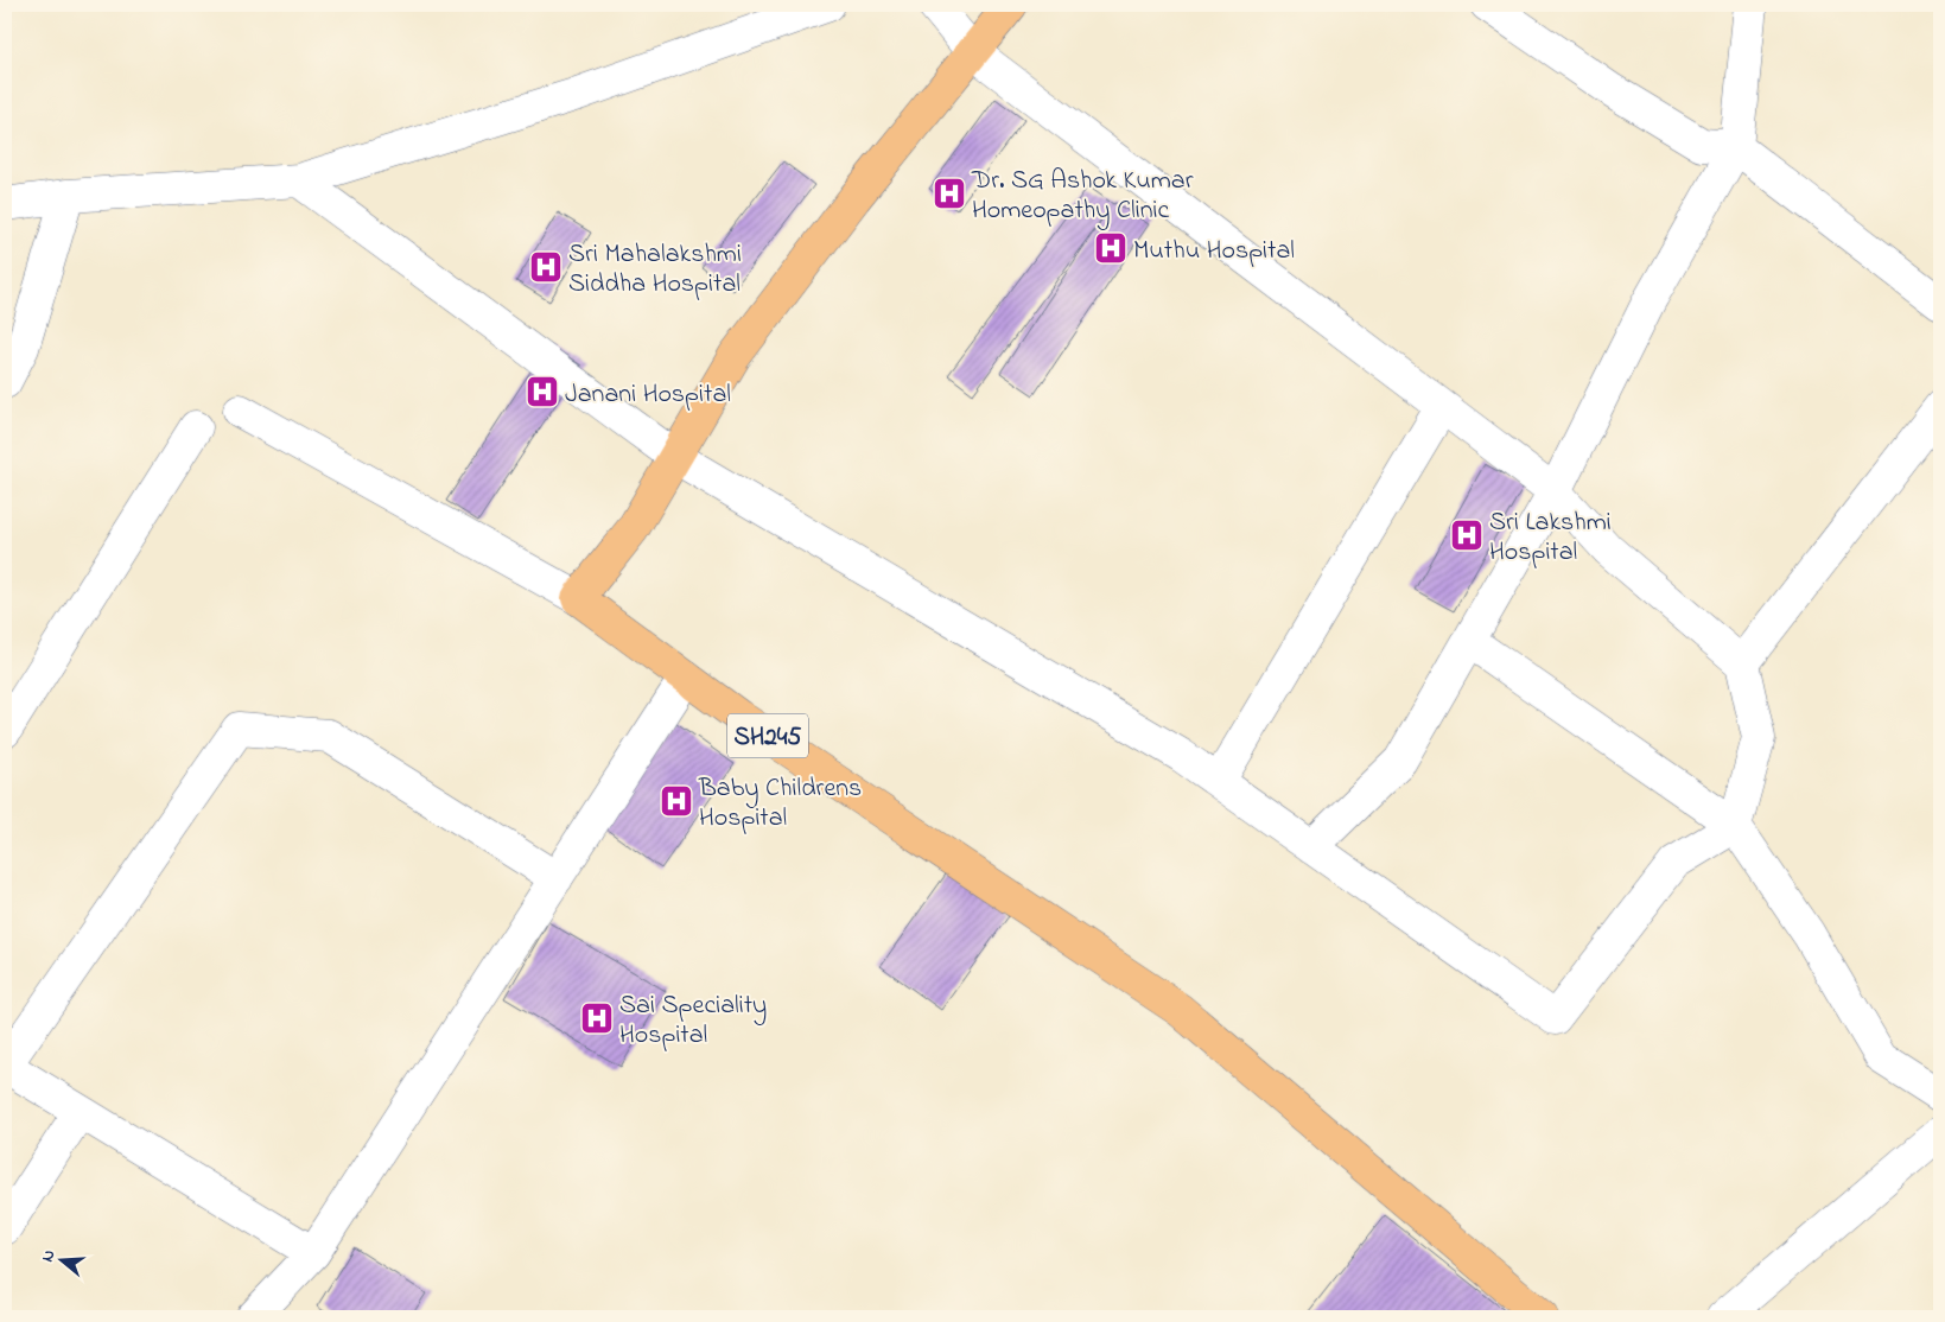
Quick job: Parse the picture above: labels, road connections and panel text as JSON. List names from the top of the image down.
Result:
{
  "streets": {
    "main road": ["SH245"]
  },
  "places": {
    "hospital": [
      "Dr. SG Ashok Kumar Homeopathy Clinic",
      "Muthu Hospital",
      "Sri Mahalakshmi Siddha Hospital",
      "Janani Hospital",
      "Sri Lakshmi Hospital",
      "Baby Childrens Hospital",
      "Sai Speciality Hospital"
    ]
  },
  "north": "left"
}
